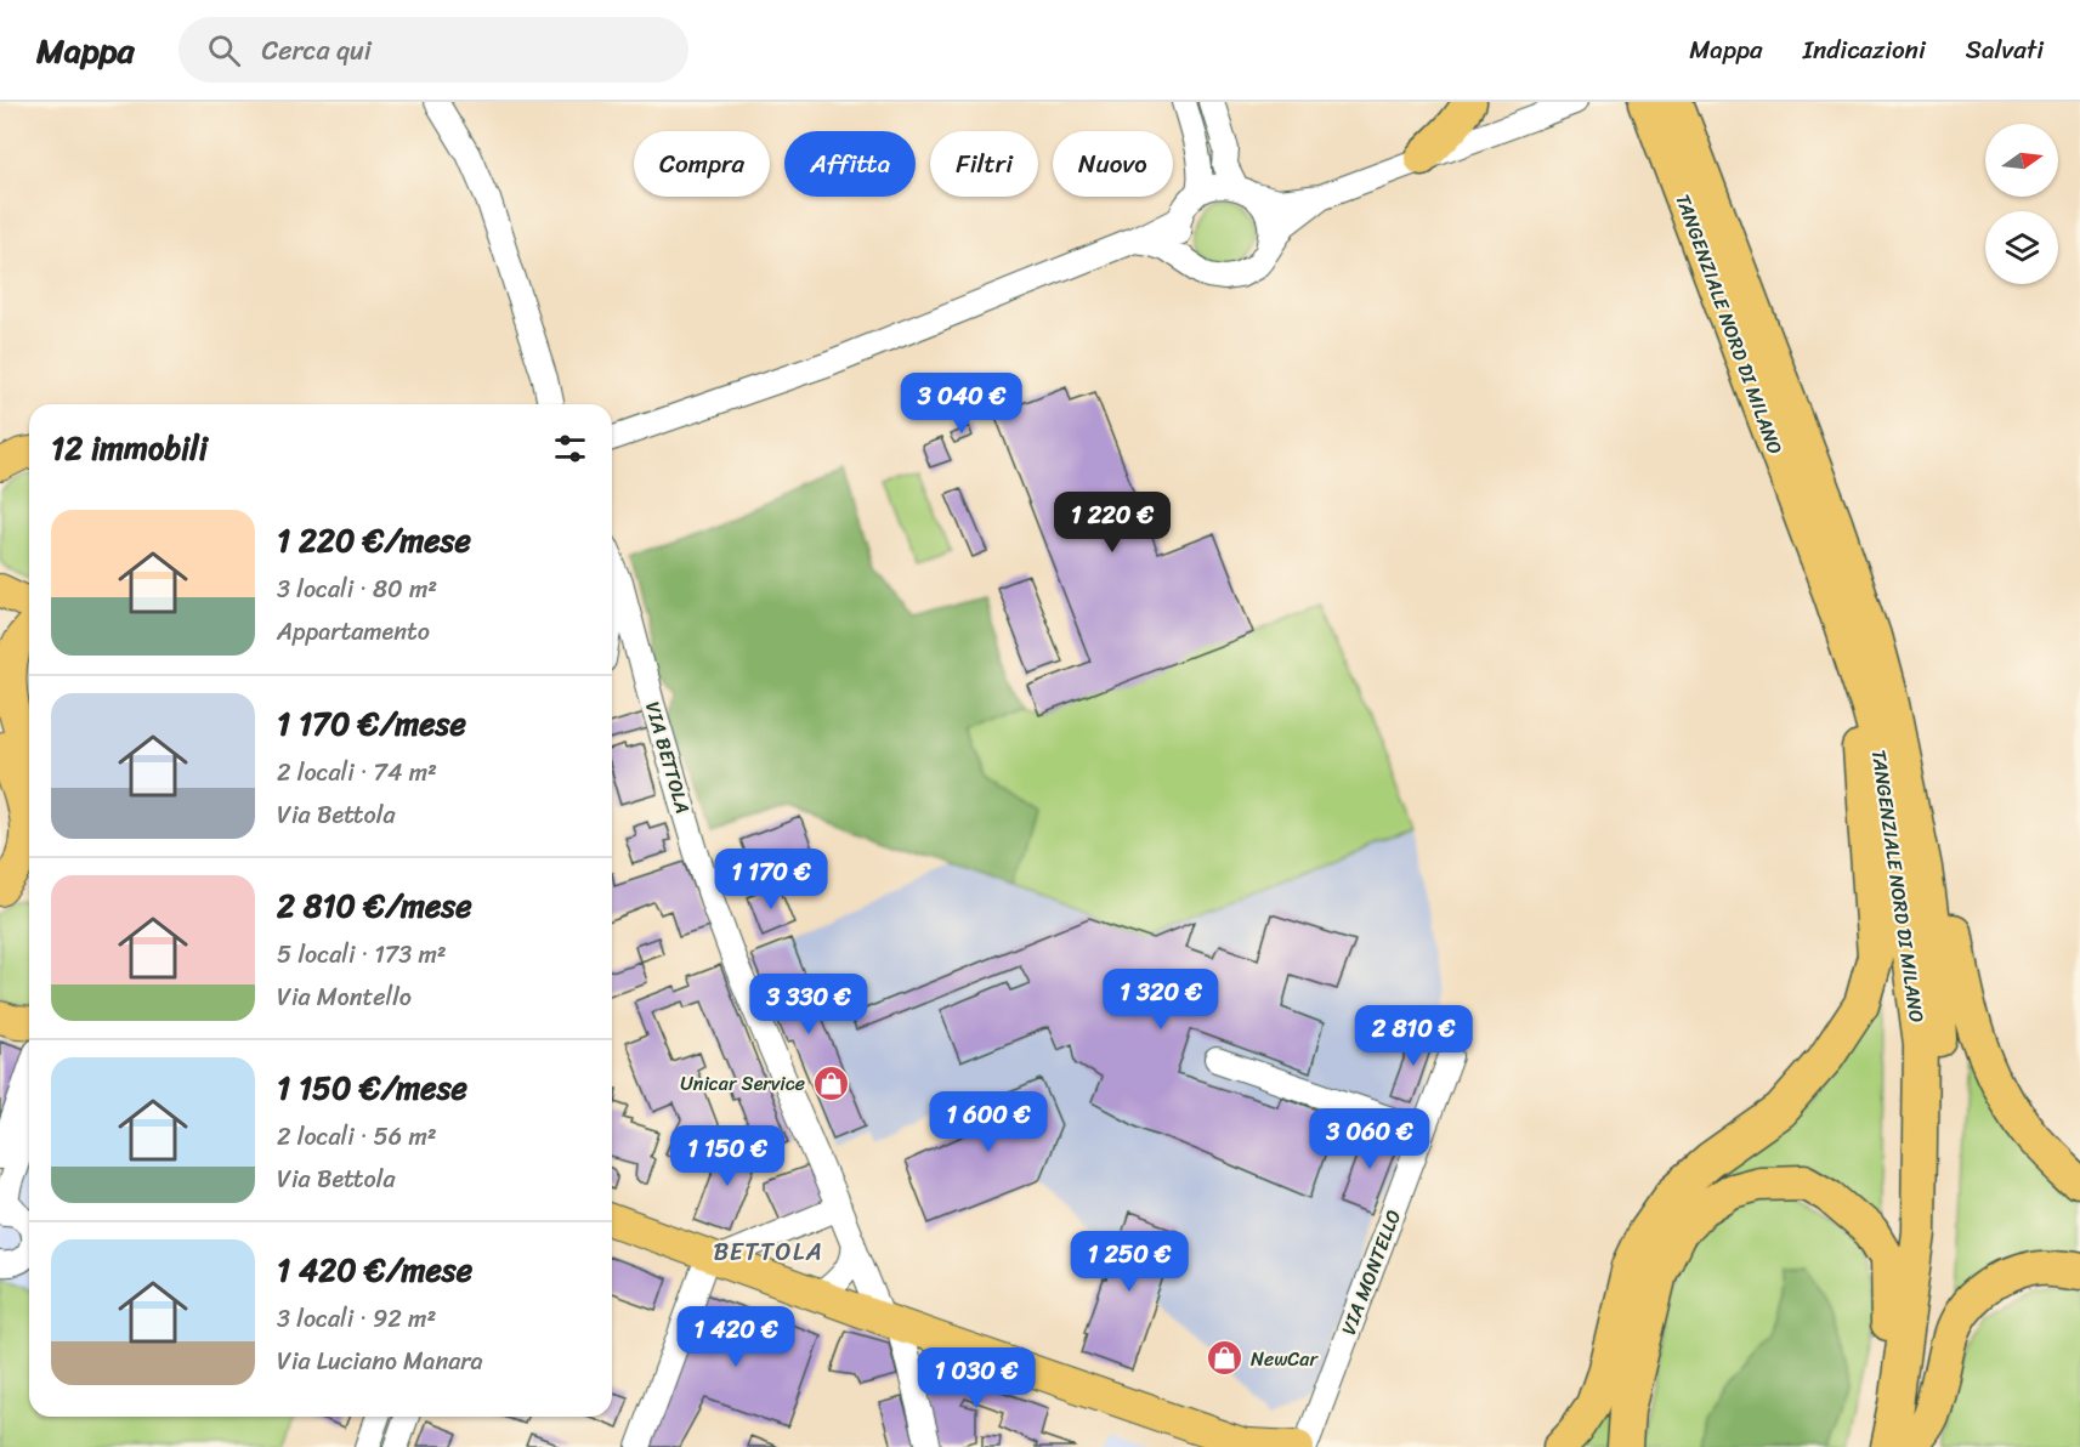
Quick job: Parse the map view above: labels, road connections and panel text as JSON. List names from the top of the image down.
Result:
{
  "streets": {
    "highway": ["TANGENZIALE NORD DI MILANO"],
    "street": ["VIA BETTOLA", "VIA MONTELLO"]
  },
  "districts": ["BETTOLA"],
  "places": {
    "shop": ["Unicar Service", "NewCar"]
  },
  "north": "right",
  "page": {
    "header": "Mappa",
    "search": "Cerca qui",
    "nav": ["Mappa", "Indicazioni", "Salvati"],
    "chip": [
      "Compra",
      "Affitta",
      "Filtri",
      "Nuovo"
    ],
    "price": [
      "3 040 €",
      "1 220 €",
      "1 170 €",
      "1 320 €",
      "3 330 €",
      "2 810 €",
      "1 600 €",
      "3 060 €",
      "1 150 €",
      "1 250 €",
      "1 420 €",
      "1 030 €"
    ],
    "heading": "12 immobili",
    "list": [
      {
        "name": "1 220 €/mese",
        "note": "3 locali · 80 m² · Appartamento"
      },
      {
        "name": "1 170 €/mese",
        "note": "2 locali · 74 m² · Via Bettola"
      },
      {
        "name": "2 810 €/mese",
        "note": "5 locali · 173 m² · Via Montello"
      },
      {
        "name": "1 150 €/mese",
        "note": "2 locali · 56 m² · Via Bettola"
      },
      {
        "name": "1 420 €/mese",
        "note": "3 locali · 92 m² · Via Luciano Manara"
      }
    ]
  }
}
